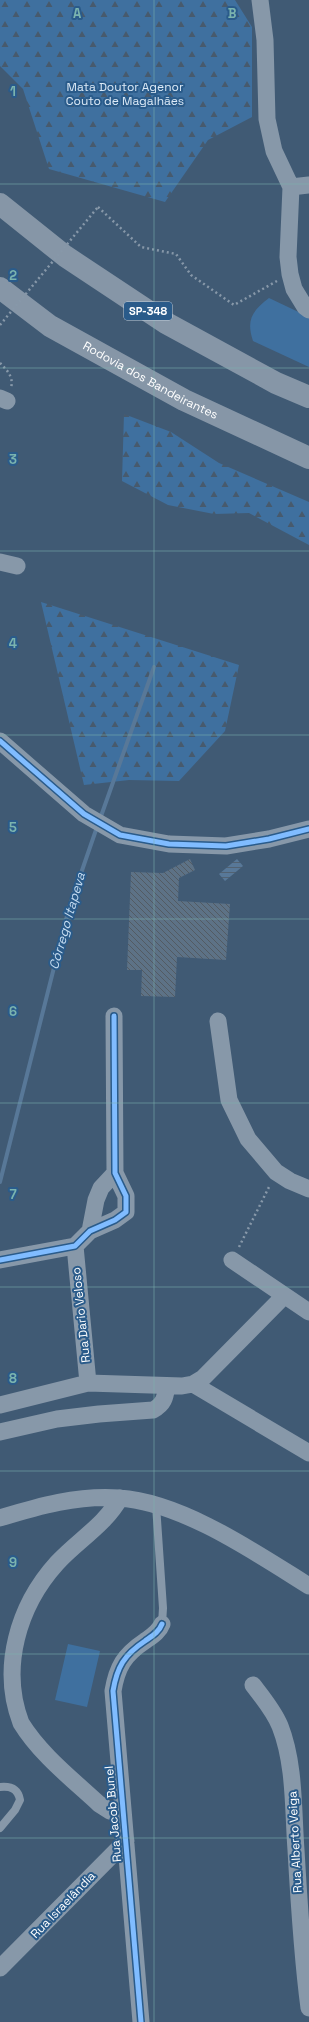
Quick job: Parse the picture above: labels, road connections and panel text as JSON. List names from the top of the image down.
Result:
{
  "streets": {
    "highway": ["SP-348", "Rodovia dos Bandeirantes"],
    "street": [
      "Rua Dario Veloso",
      "Rua Jacob Bunel",
      "Rua Alberto Veiga",
      "Rua Israelândia"
    ]
  },
  "crossings": [
    ["Rua Jacob Bunel", "Rua Israelândia"]
  ],
  "water": ["Córrego Itapeva"],
  "parks": ["Mata Doutor Agenor Couto de Magalhães"],
  "grid": {
    "columns": ["A", "B"],
    "rows": [
      "1",
      "2",
      "3",
      "4",
      "5",
      "6",
      "7",
      "8",
      "9"
    ]
  }
}
